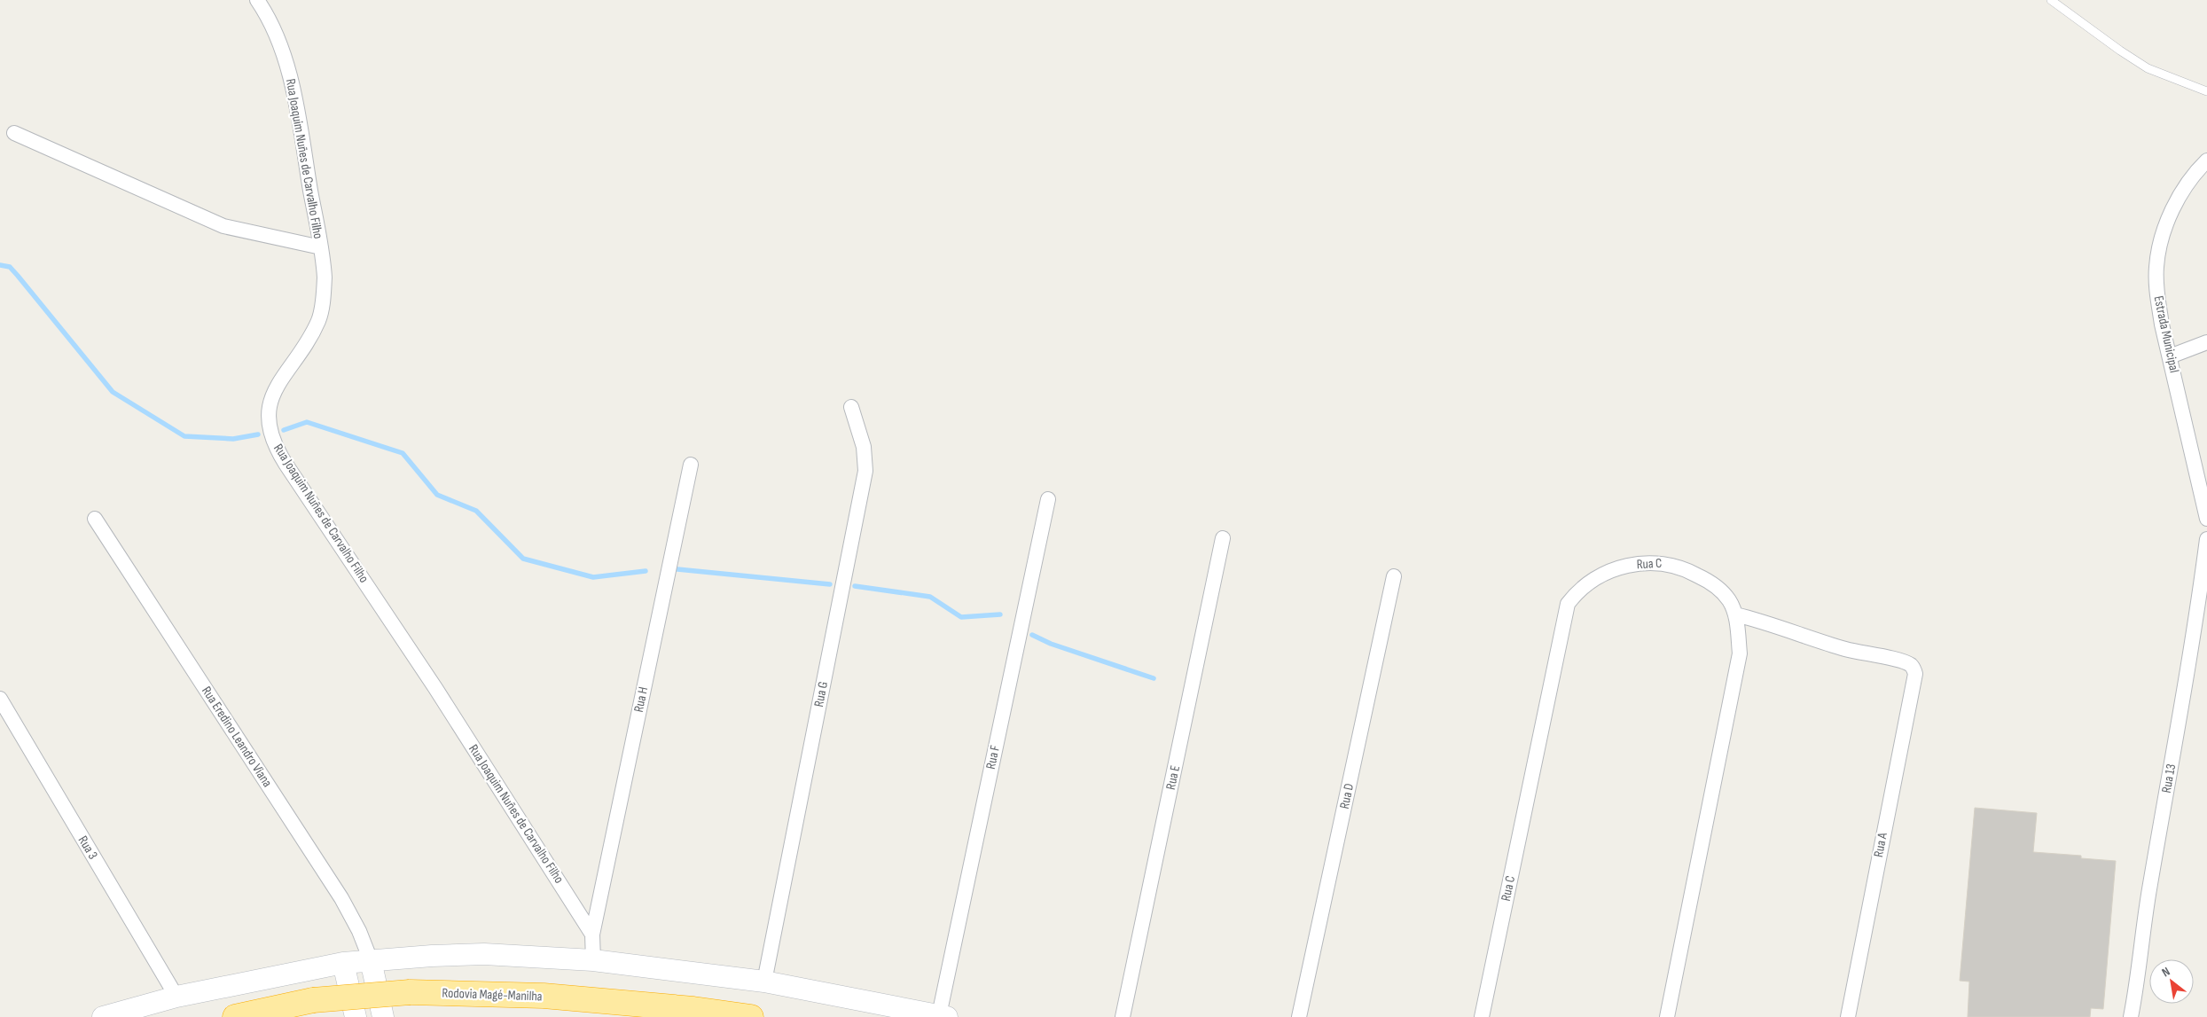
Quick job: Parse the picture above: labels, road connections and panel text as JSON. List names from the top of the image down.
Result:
{
  "streets": {
    "highway": ["Rodovia Magé-Manilha"],
    "street": [
      "Rua Joaquim Nuñes de Carvalho Filho",
      "Estrada Municipal",
      "Rua C",
      "Rua G",
      "Rua H",
      "Rua Eredino Leandro Viana",
      "Rua F",
      "Rua E",
      "Rua 13",
      "Rua D",
      "Rua A",
      "Rua 3"
    ]
  },
  "crossings": [
    ["Rua Joaquim Nuñes de Carvalho Filho", "Rua H"],
    ["Rua C", "Rua A"]
  ],
  "north": "top left"
}
